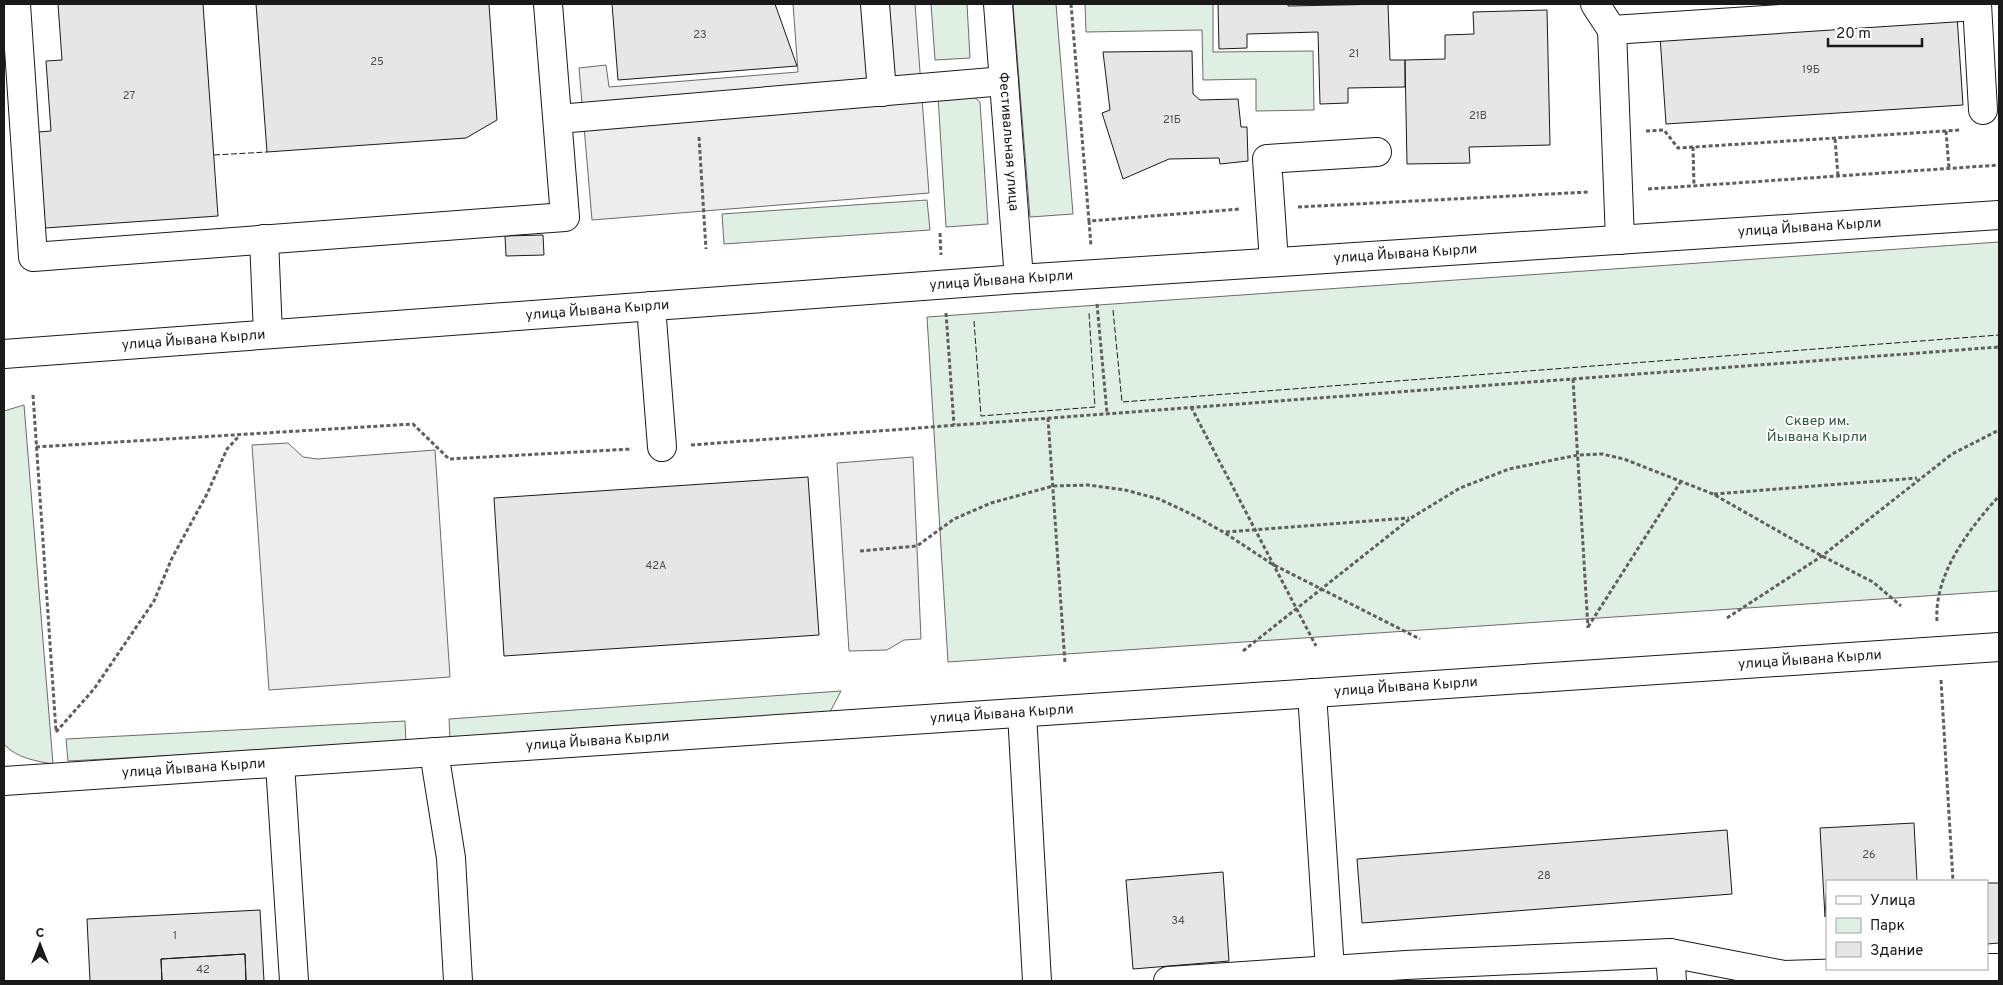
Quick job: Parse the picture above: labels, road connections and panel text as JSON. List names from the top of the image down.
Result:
{
  "streets": {
    "main road": ["Фестивальная улица", "улица Йывана Кырли"]
  },
  "crossings": [
    ["Фестивальная улица", "улица Йывана Кырли"]
  ],
  "parks": ["Сквер им. Йывана Кырли"],
  "house_numbers": [
    "23",
    "21",
    "25",
    "19Б",
    "27",
    "21В",
    "21Б",
    "42А",
    "26",
    "28",
    "34",
    "1",
    "42"
  ],
  "legend": ["Улица", "Парк", "Здание"],
  "scale_bar": "20 m",
  "north": "top"
}
